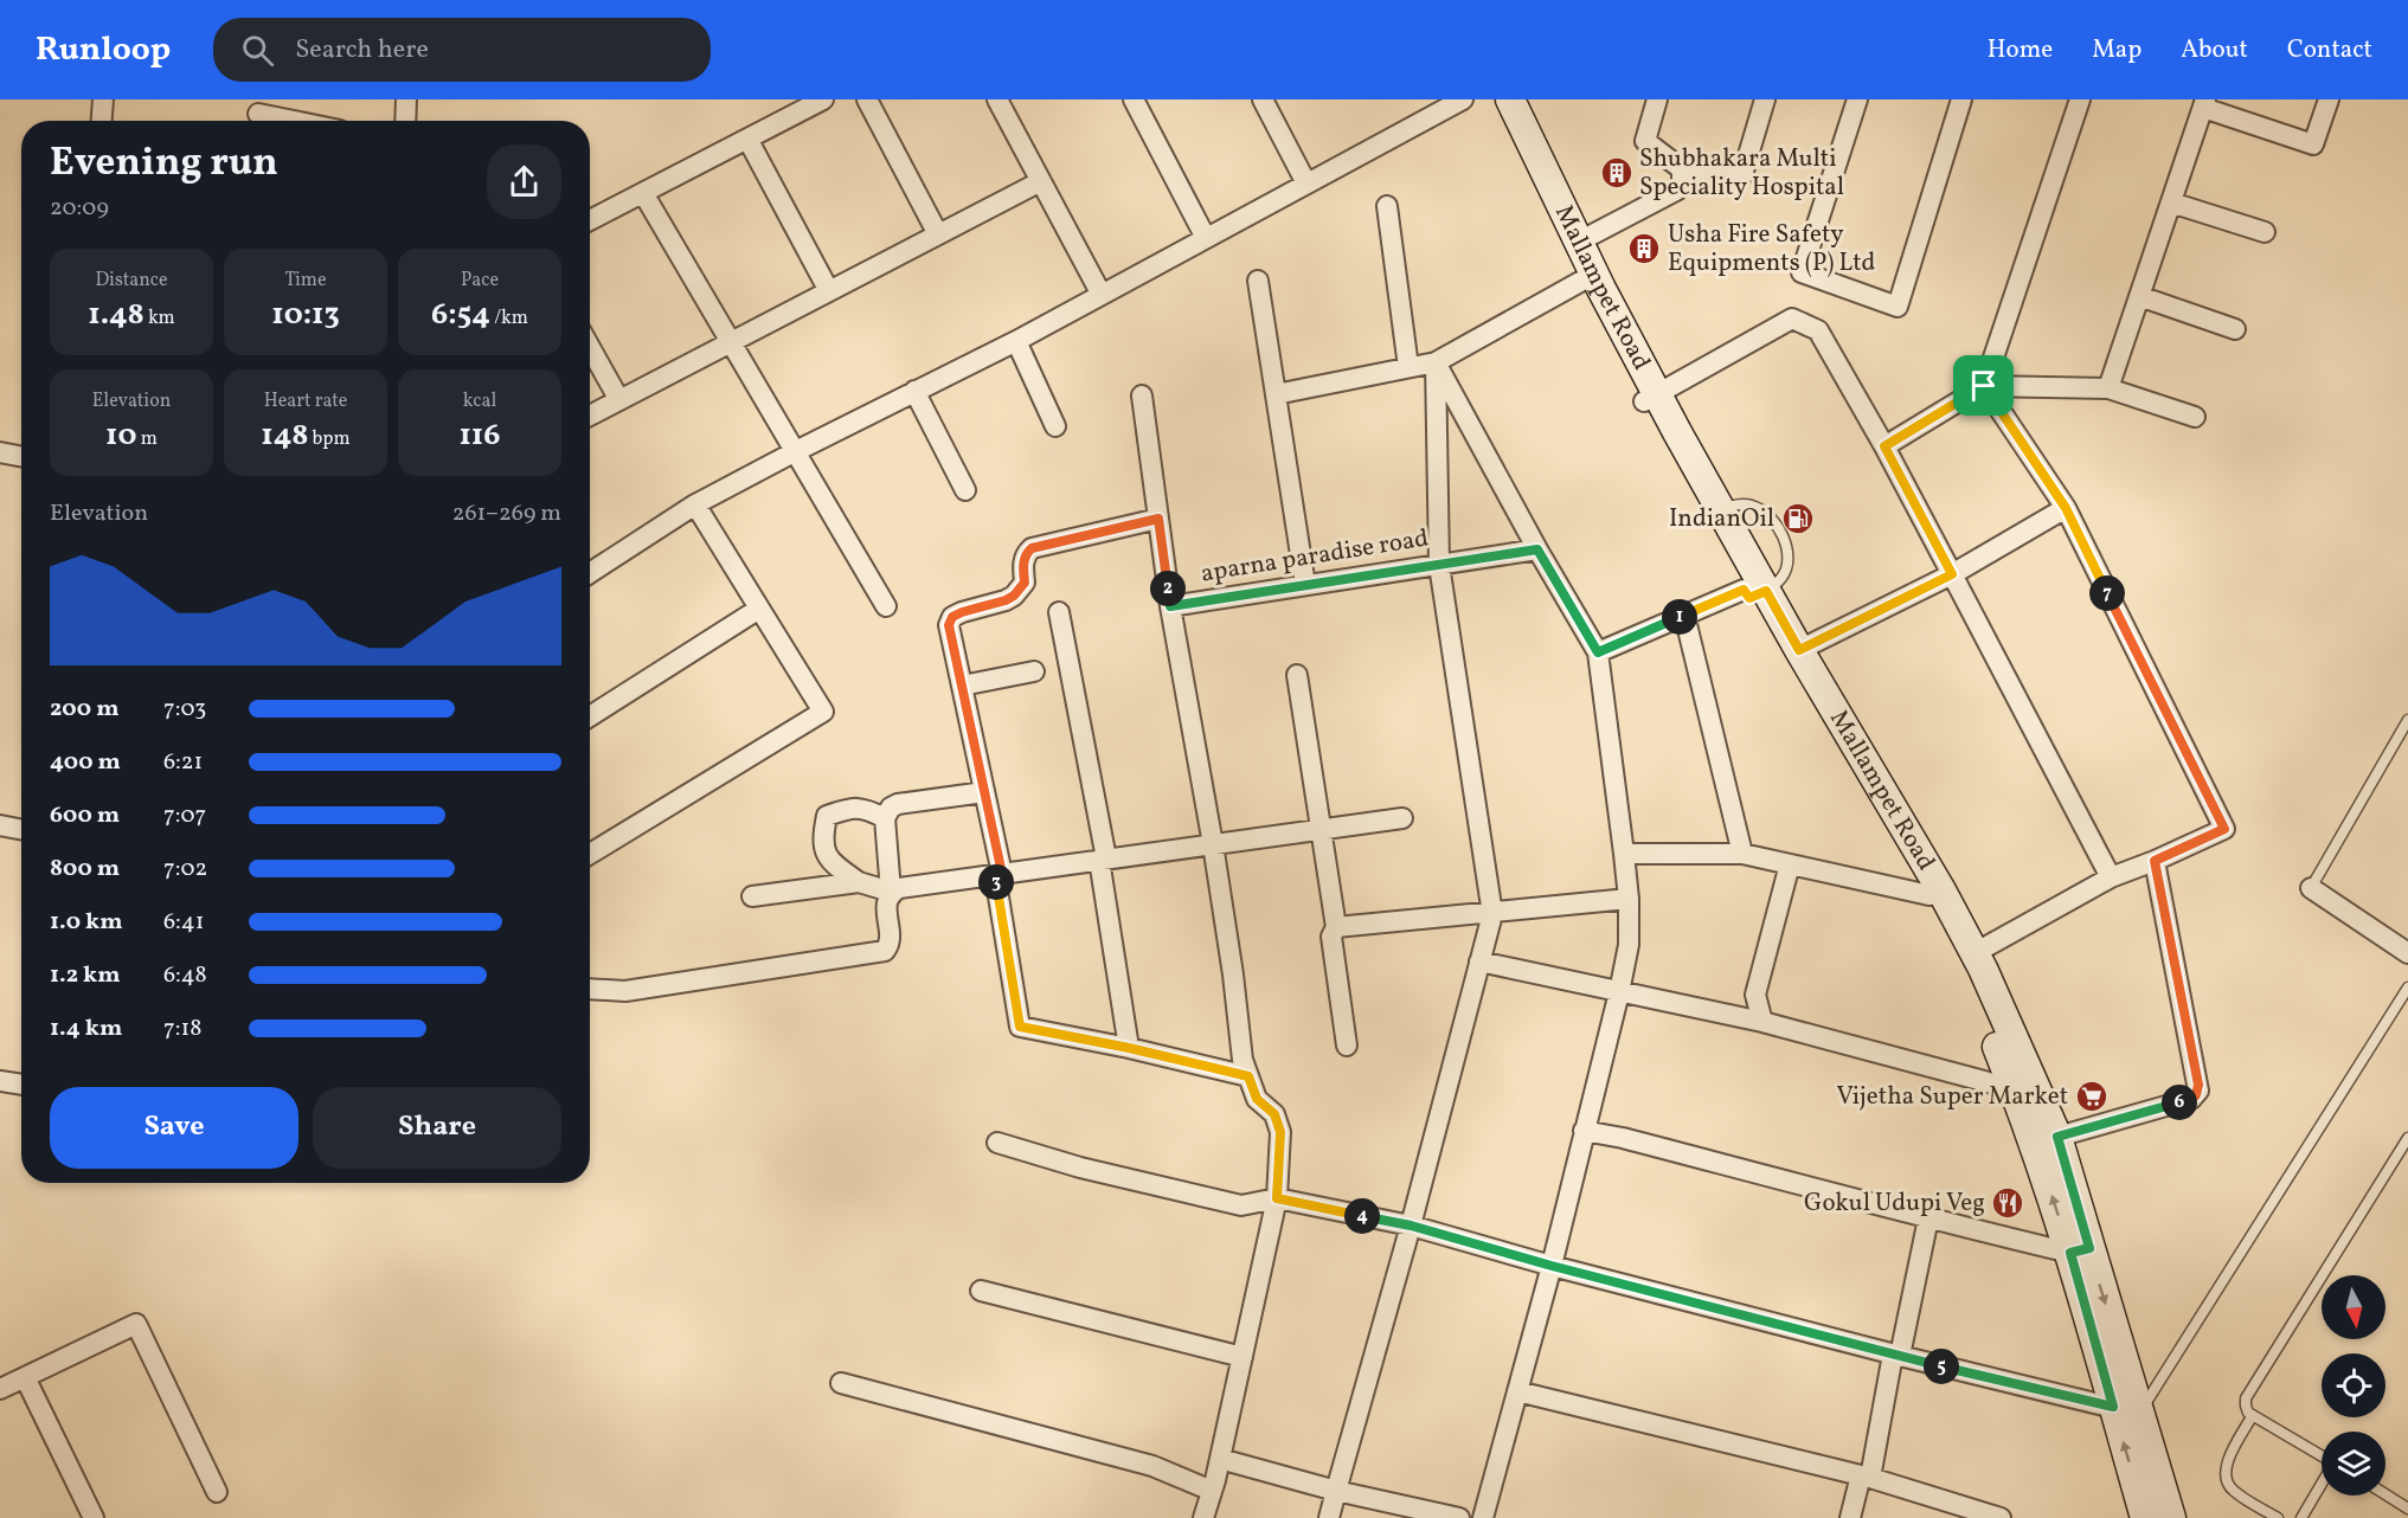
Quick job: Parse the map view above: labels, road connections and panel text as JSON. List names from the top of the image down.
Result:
{
  "streets": {
    "main road": ["Mallampet Road"],
    "street": ["aparna paradise road"]
  },
  "places": {
    "building": ["Shubhakara Multi Speciality Hospital", "Usha Fire Safety Equipments (P) Ltd"],
    "fuel station": ["IndianOil"],
    "supermarket": ["Vijetha Super Market"],
    "restaurant": ["Gokul Udupi Veg"]
  },
  "north": "bottom",
  "page": {
    "header": "Runloop",
    "search": "Search here",
    "nav": [
      "Home",
      "Map",
      "About",
      "Contact"
    ],
    "heading": ["Evening run", "20:09"],
    "stats": [
      ["Distance", "1.48 km"],
      ["Time", "10:13"],
      ["Pace", "6:54 /km"],
      ["Elevation", "10 m"],
      ["Heart rate", "148 bpm"],
      ["kcal", "116"]
    ],
    "chart": ["Elevation", "261–269 m"],
    "pins": [
      "2",
      "7",
      "1",
      "3",
      "6",
      "4",
      "5"
    ],
    "list": [
      {
        "name": "200 m",
        "note": "7:03"
      },
      {
        "name": "400 m",
        "note": "6:21"
      },
      {
        "name": "600 m",
        "note": "7:07"
      },
      {
        "name": "800 m",
        "note": "7:02"
      },
      {
        "name": "1.0 km",
        "note": "6:41"
      },
      {
        "name": "1.2 km",
        "note": "6:48"
      },
      {
        "name": "1.4 km",
        "note": "7:18"
      }
    ],
    "buttons": ["Save", "Share"]
  }
}
